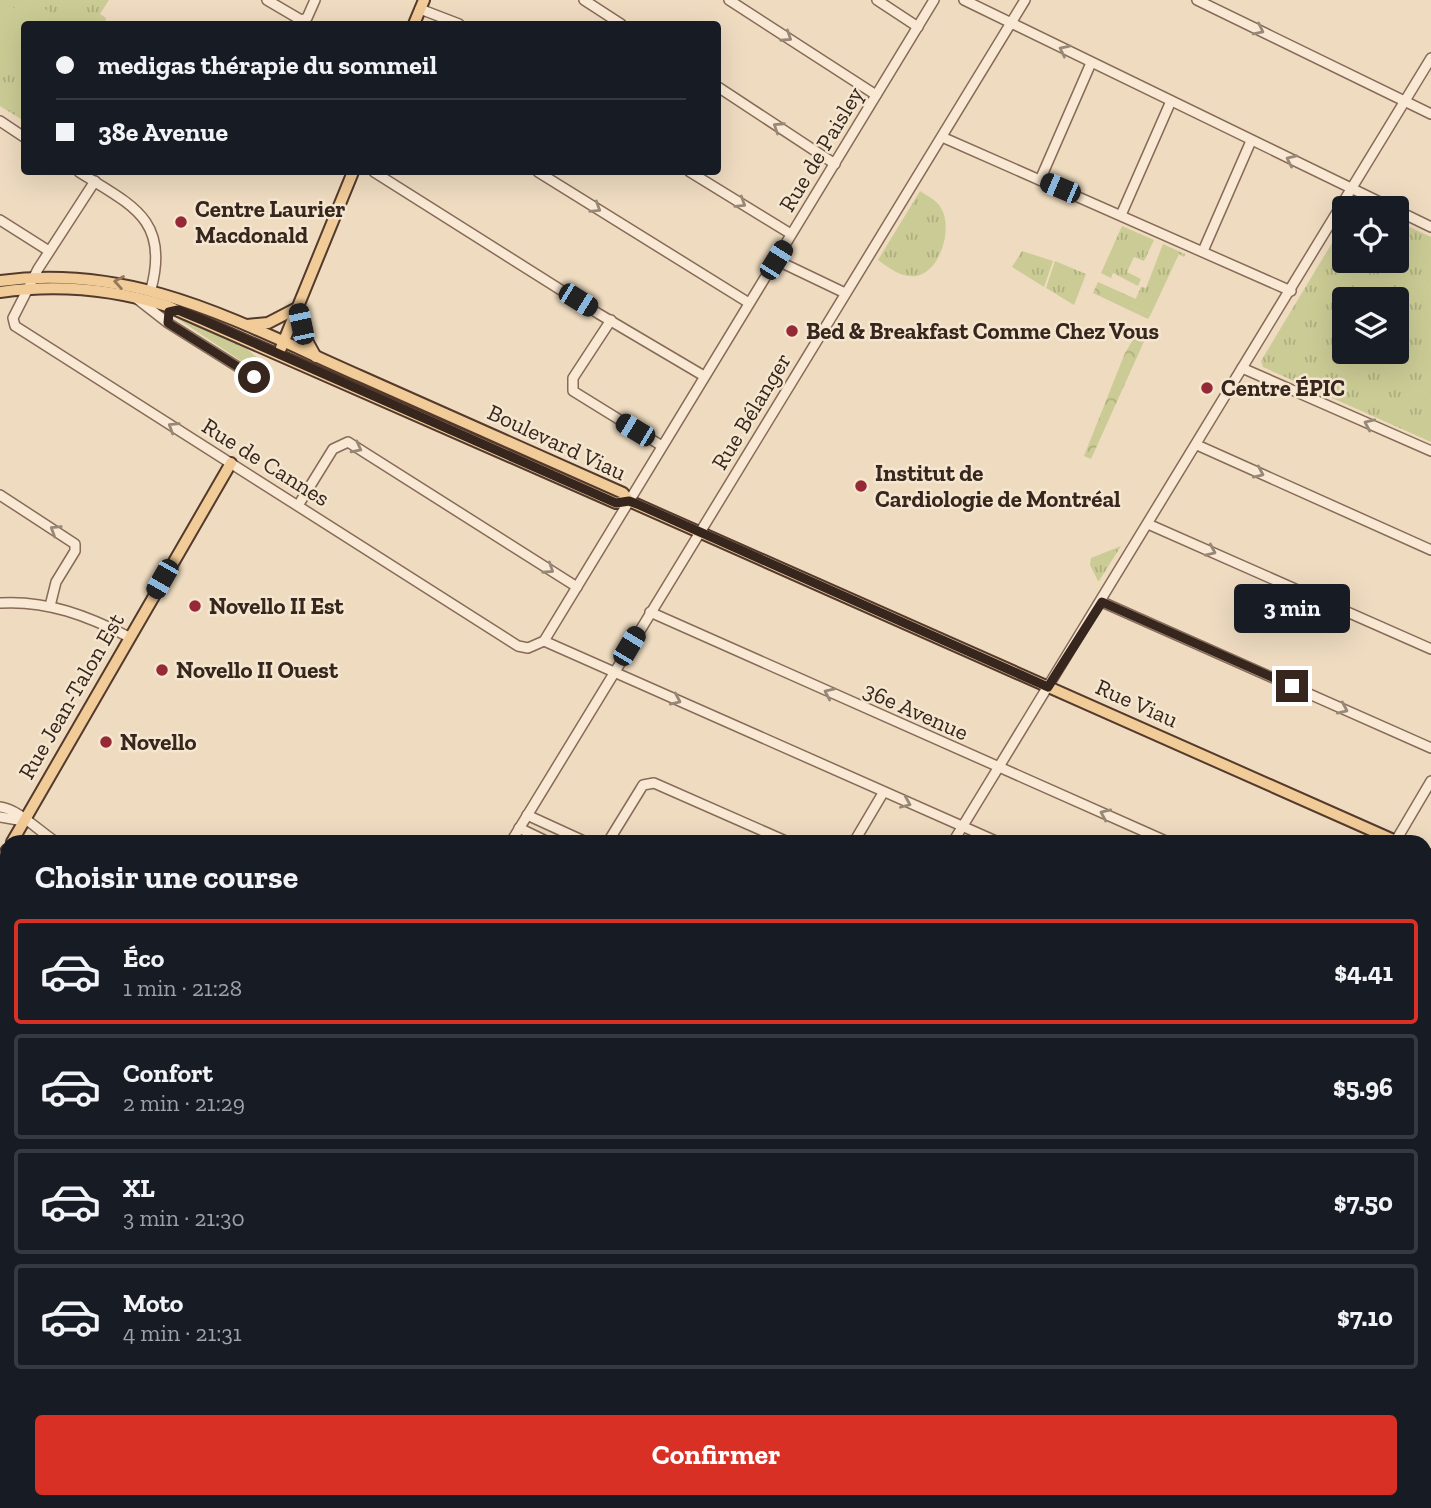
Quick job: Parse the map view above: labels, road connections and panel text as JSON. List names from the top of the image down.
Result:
{
  "streets": {
    "main road": ["Boulevard Viau", "Rue Jean-Talon Est", "Rue Viau"],
    "street": [
      "Rue de Paisley",
      "Rue Bélanger",
      "Rue de Cannes",
      "36e Avenue"
    ]
  },
  "crossings": [
    ["Rue de Paisley", "Boulevard Viau"],
    ["Rue de Paisley", "Rue de Cannes"],
    ["Rue de Paisley", "Rue Viau"],
    ["Rue Bélanger", "Rue Viau"],
    ["Rue Bélanger", "36e Avenue"],
    ["Boulevard Viau", "Rue de Cannes"],
    ["Boulevard Viau", "Rue Viau"],
    ["Rue de Cannes", "Rue Jean-Talon Est"]
  ],
  "places": [
    "Centre Laurier Macdonald",
    "Bed & Breakfast Comme Chez Vous",
    "Centre ÉPIC",
    "Institut de Cardiologie de Montréal",
    "Novello II Est",
    "Novello II Ouest",
    "Novello"
  ],
  "page": {
    "banner": ["medigas thérapie du sommeil", "38e Avenue"],
    "bubble": "3 min",
    "heading": "Choisir une course",
    "list": [
      {
        "name": "Éco",
        "note": "1 min · 21:28",
        "value": "$4.41"
      },
      {
        "name": "Confort",
        "note": "2 min · 21:29",
        "value": "$5.96"
      },
      {
        "name": "XL",
        "note": "3 min · 21:30",
        "value": "$7.50"
      },
      {
        "name": "Moto",
        "note": "4 min · 21:31",
        "value": "$7.10"
      }
    ],
    "buttons": "Confirmer"
  }
}
